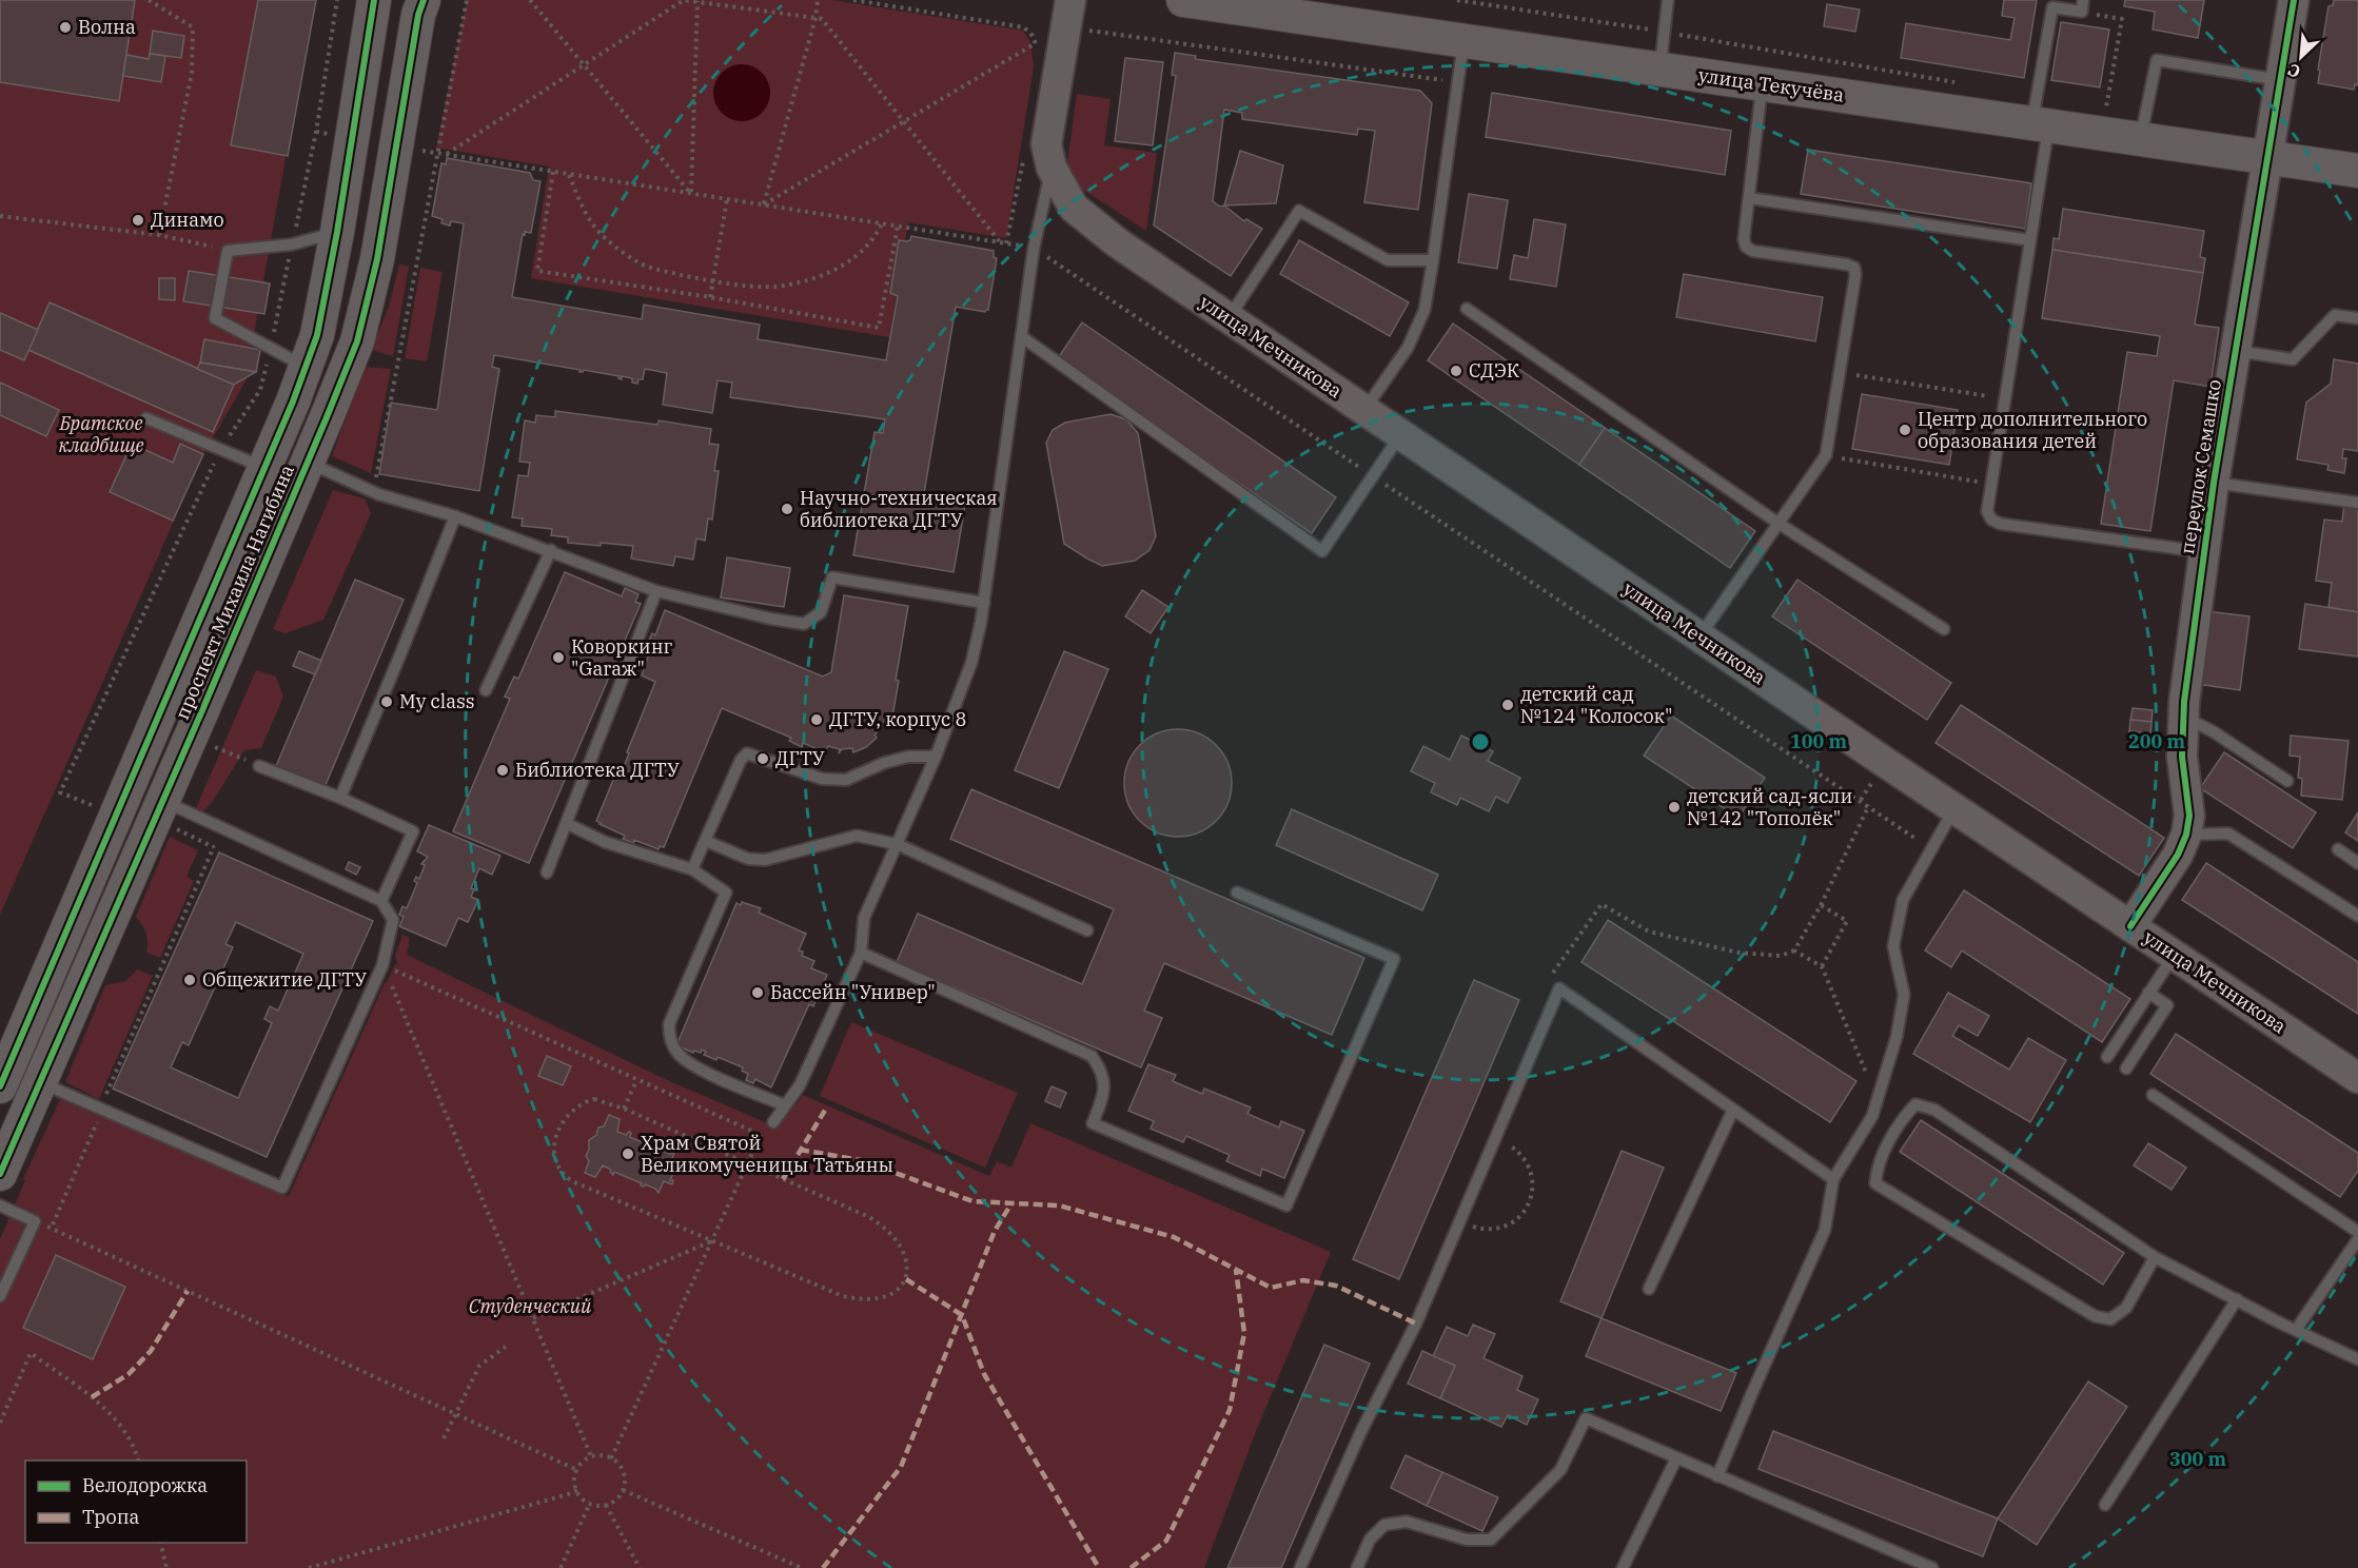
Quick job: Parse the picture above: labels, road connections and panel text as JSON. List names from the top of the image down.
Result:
{
  "streets": {
    "main road": [
      "улица Текучёва",
      "улица Мечникова",
      "переулок Семашко",
      "проспект Михаила Нагибина"
    ]
  },
  "crossings": [
    ["улица Текучёва", "переулок Семашко"],
    ["улица Мечникова", "переулок Семашко"]
  ],
  "parks": ["Братское кладбище", "Студенческий"],
  "places": [
    "Волна",
    "Динамо",
    "СДЭК",
    "Центр дополнительного образования детей",
    "Научно-техническая библиотека ДГТУ",
    "Коворкинг \"Gаraж\"",
    "My class",
    "детский сад №124 \"Колосок\"",
    "ДГТУ, корпус 8",
    "ДГТУ",
    "Библиотека ДГТУ",
    "детский сад-ясли №142 \"Тополёк\"",
    "Общежитие ДГТУ",
    "Бассейн \"Универ\"",
    "Храм Святой Великомученицы Татьяны"
  ],
  "legend": ["Велодорожка", "Тропа"],
  "north": "bottom left",
  "rings": ["100 m", "200 m", "300 m"]
}
